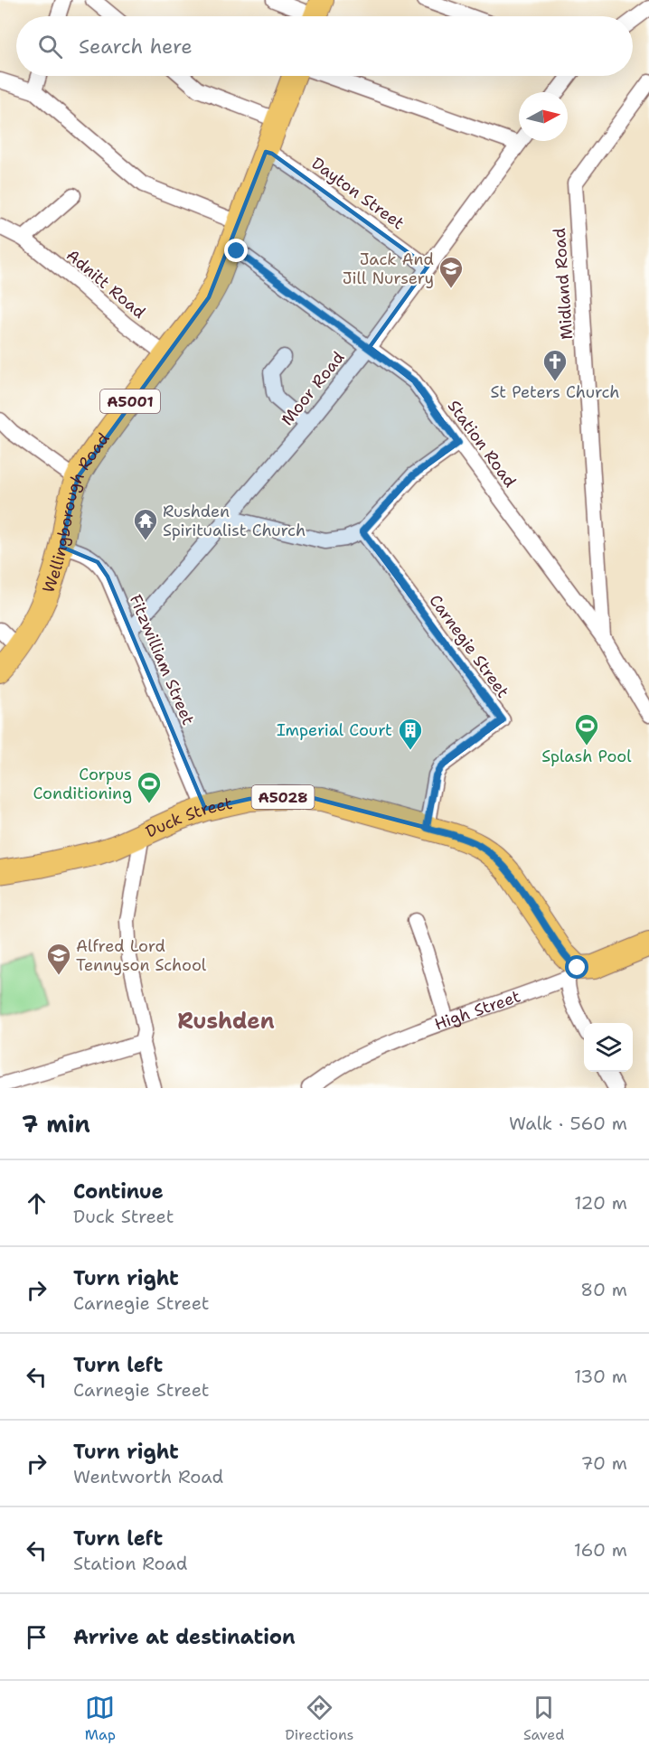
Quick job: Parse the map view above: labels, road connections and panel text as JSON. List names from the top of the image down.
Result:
{
  "streets": {
    "main road": [
      "A5001",
      "Wellingborough Road",
      "A5028",
      "Duck Street",
      "High Street"
    ],
    "street": [
      "Dayton Street",
      "Adnitt Road",
      "Midland Road",
      "Moor Road",
      "Station Road",
      "Carnegie Street",
      "Fitzwilliam Street"
    ]
  },
  "crossings": [
    ["Dayton Street", "Moor Road"],
    ["Dayton Street", "Wellingborough Road"],
    ["Adnitt Road", "Wellingborough Road"],
    ["Midland Road", "Station Road"],
    ["Moor Road", "Station Road"],
    ["Moor Road", "Fitzwilliam Street"],
    ["Station Road", "Wellingborough Road"],
    ["Wellingborough Road", "Fitzwilliam Street"],
    ["Carnegie Street", "Duck Street"],
    ["Fitzwilliam Street", "Duck Street"],
    ["Duck Street", "High Street"]
  ],
  "districts": ["Rushden"],
  "places": {
    "school or university": ["Jack And Jill Nursery", "Alfred Lord Tennyson School"],
    "church": ["St Peters Church"],
    "temple": ["Rushden Spiritualist Church"],
    "sports": ["Splash Pool", "Corpus Conditioning"],
    "building": ["Imperial Court"]
  },
  "north": "right",
  "page": {
    "search": "Search here",
    "heading": ["7 min", "Walk · 560 m"],
    "list": [
      ["Continue", "Duck Street", "120 m"],
      ["Turn right", "Carnegie Street", "80 m"],
      ["Turn left", "Carnegie Street", "130 m"],
      ["Turn right", "Wentworth Road", "70 m"],
      ["Turn left", "Station Road", "160 m"],
      "Arrive at destination"
    ],
    "nav": ["Map", "Directions", "Saved"]
  }
}
